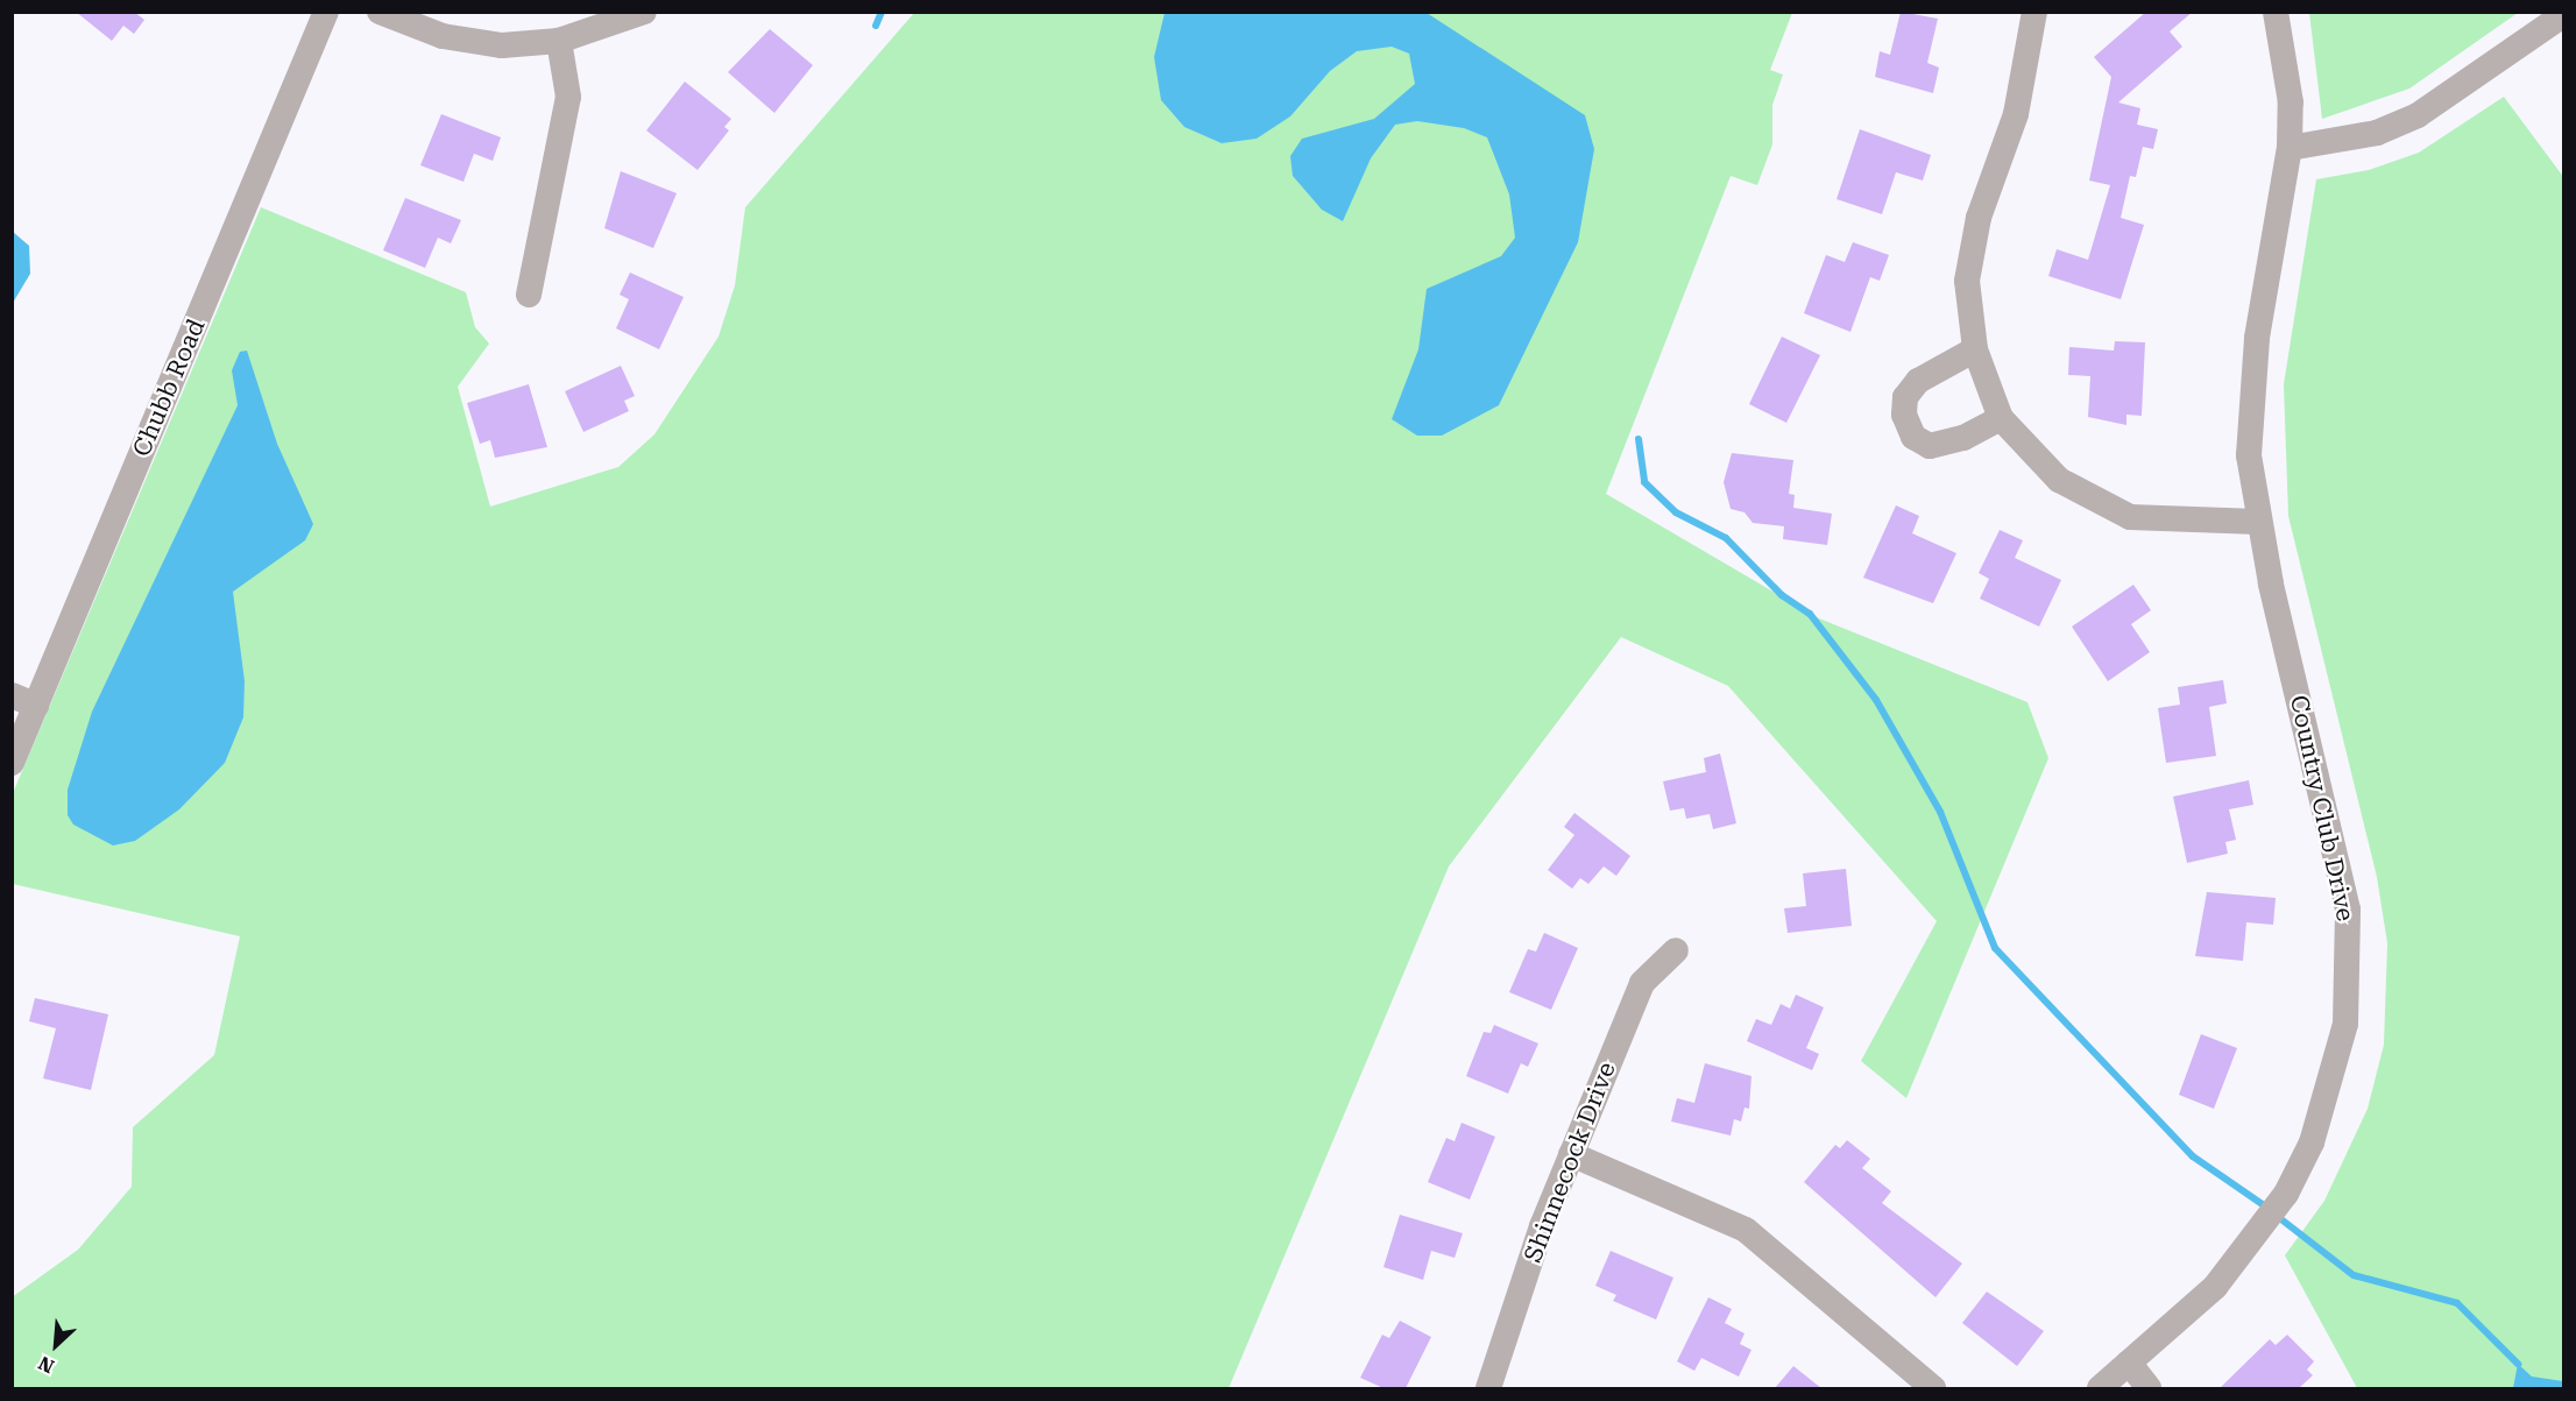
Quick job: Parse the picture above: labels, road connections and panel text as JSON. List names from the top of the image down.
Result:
{
  "streets": {
    "street": ["Chubb Road", "Country Club Drive", "Shinnecock Drive"]
  },
  "north": "bottom left"
}
